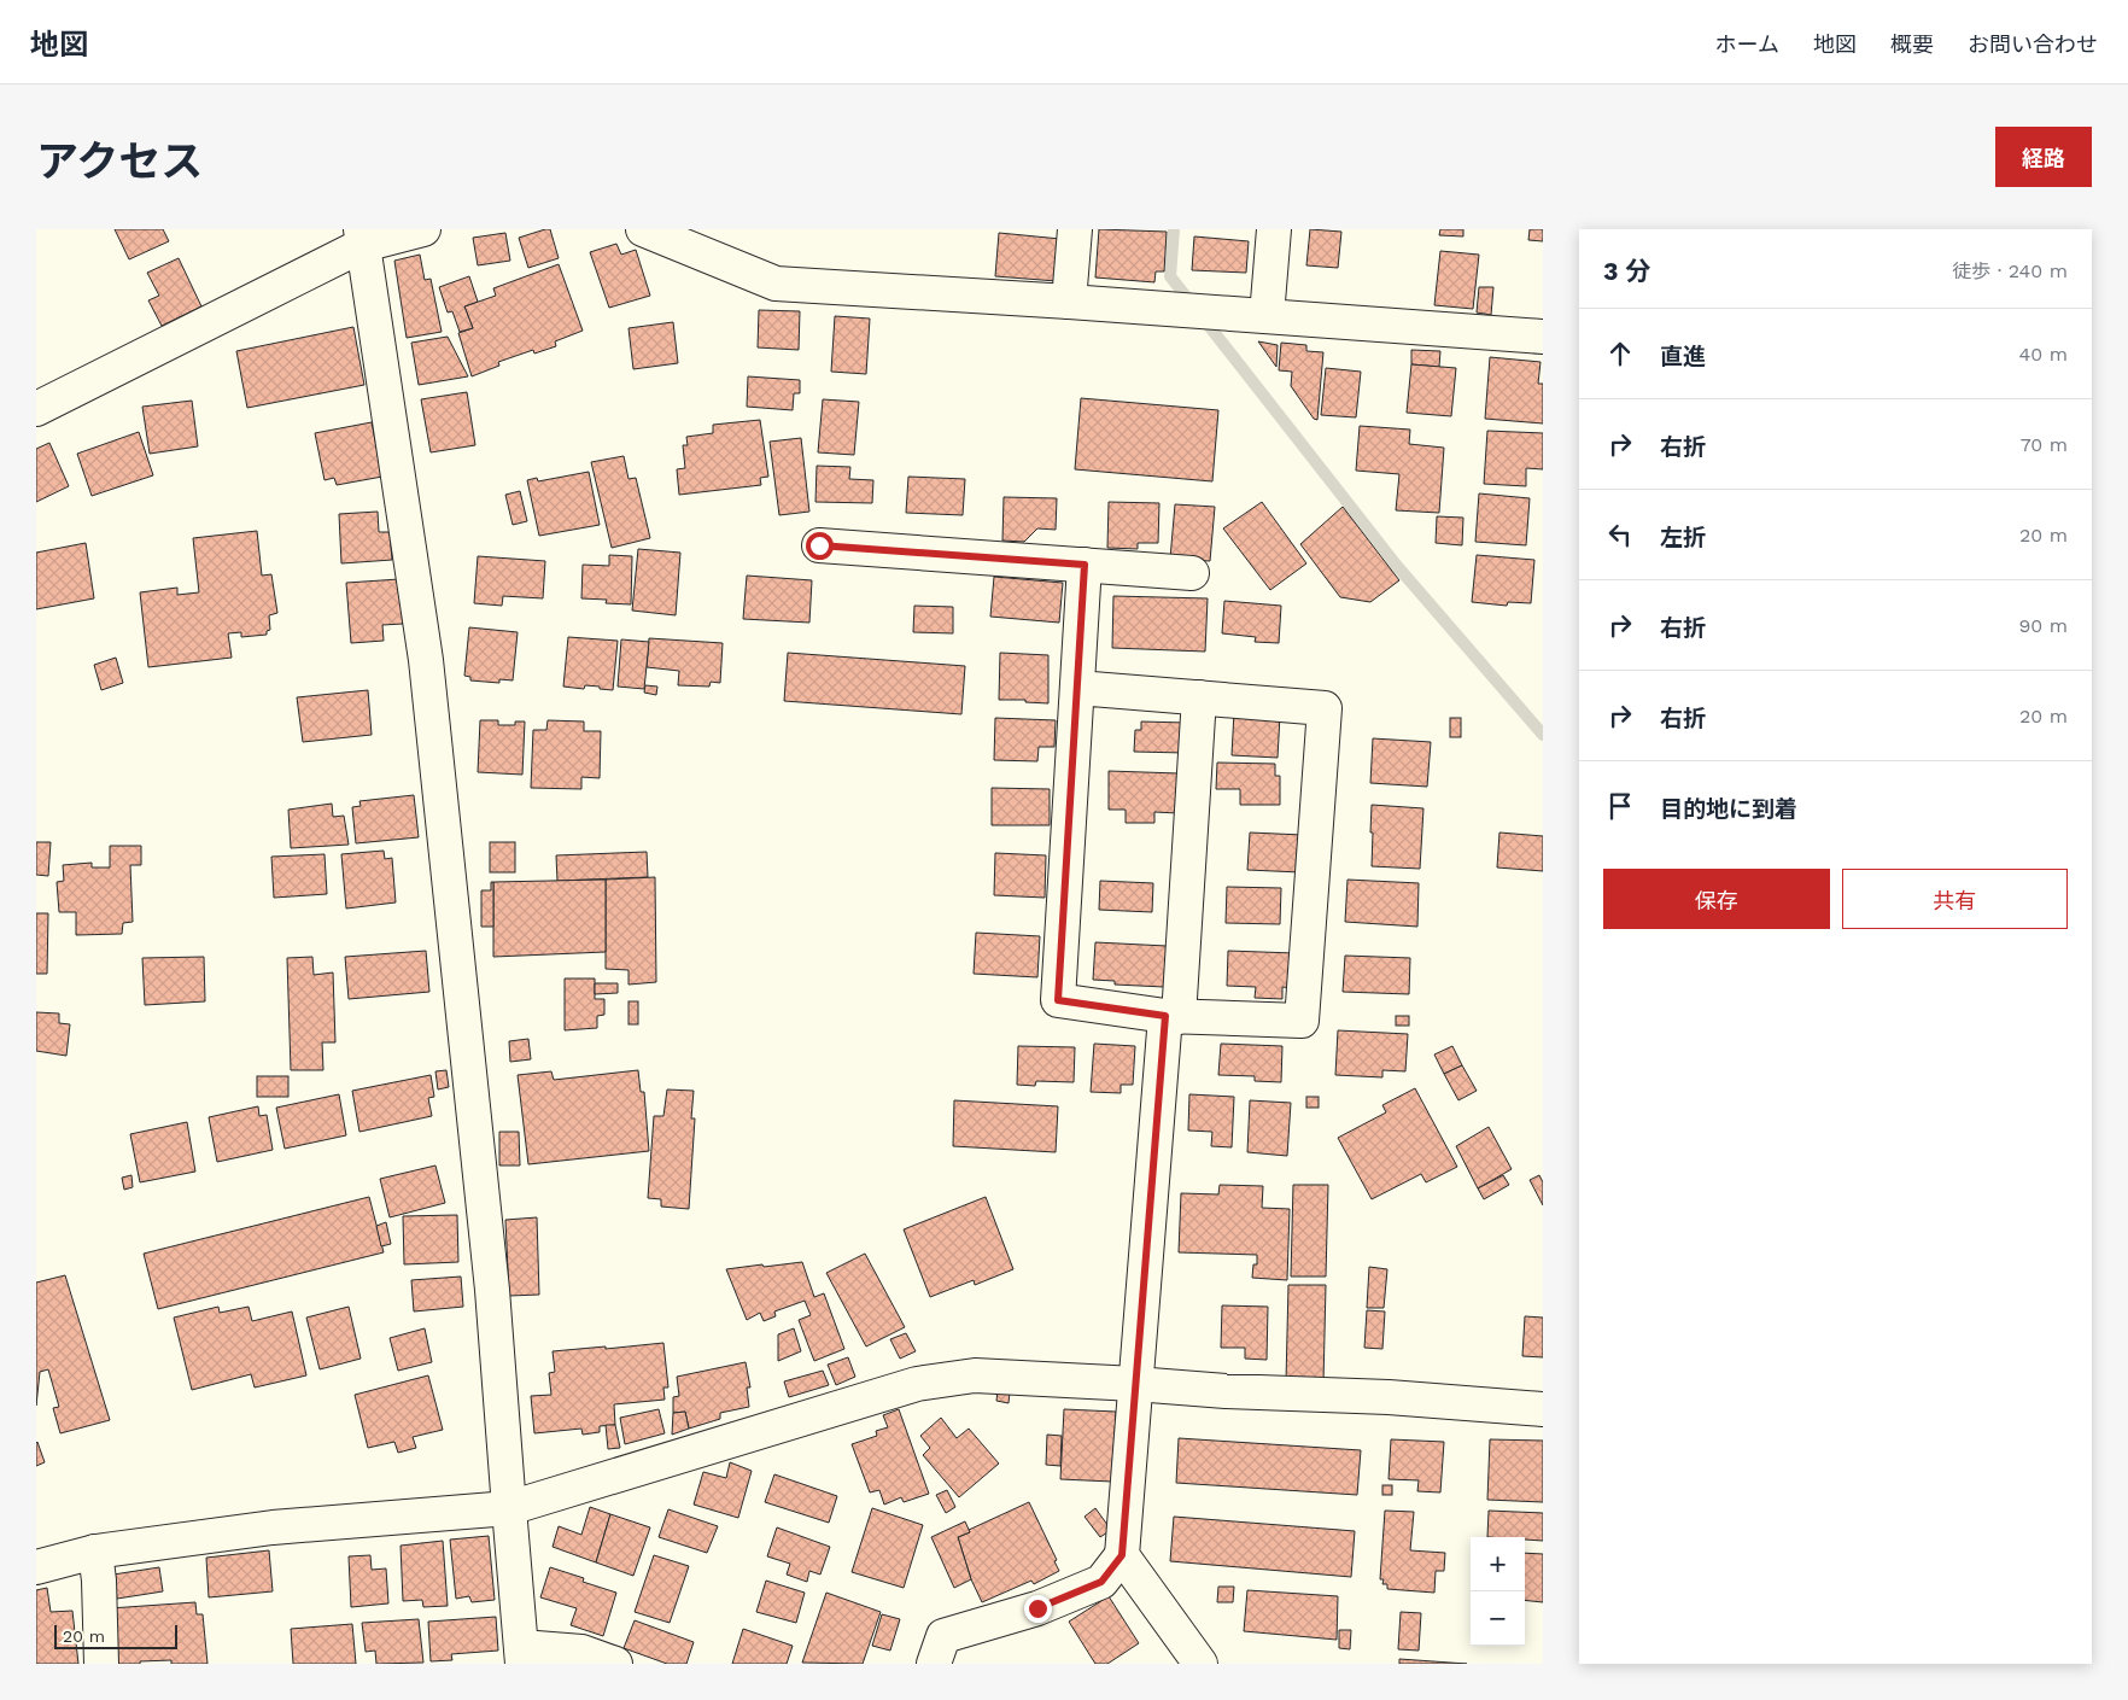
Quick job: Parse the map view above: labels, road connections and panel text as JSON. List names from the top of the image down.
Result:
{
  "scale_bar": "20 m",
  "page": {
    "header": "地図",
    "nav": [
      "ホーム",
      "地図",
      "概要",
      "お問い合わせ"
    ],
    "title": "アクセス",
    "buttons": [
      "経路",
      ["保存", "共有"]
    ],
    "heading": ["3 分", "徒歩 · 240 m"],
    "list": [
      ["直進", "40 m"],
      ["右折", "70 m"],
      ["左折", "20 m"],
      ["右折", "90 m"],
      ["右折", "20 m"],
      "目的地に到着"
    ],
    "map_buttons": ["+", "−"],
    "scale": "20 m"
  }
}
